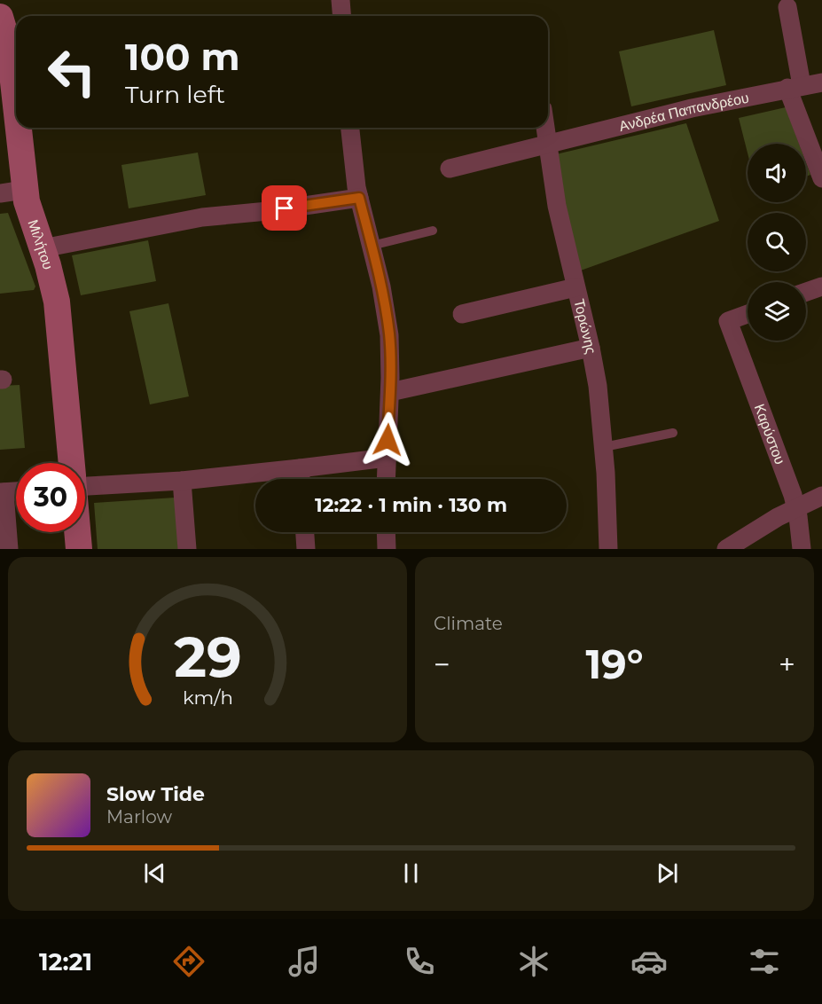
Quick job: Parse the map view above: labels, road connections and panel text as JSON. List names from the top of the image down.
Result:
{
  "streets": {
    "street": [
      "Ανδρέα Παπανδρέου",
      "Μιλήτου",
      "Τορώνης",
      "Καρύστου"
    ]
  },
  "crossings": [
    ["Ανδρέα Παπανδρέου", "Τορώνης"]
  ],
  "page": {
    "turn": ["100 m", "Turn left"],
    "limit": "30",
    "trip": "12:22 · 1 min · 130 m",
    "tile": "Climate",
    "heat": ["−", "19°", "+"],
    "song": ["Slow Tide", "Marlow"],
    "tabs": "12:21",
    "gauge": ["29", "km/h"]
  }
}
